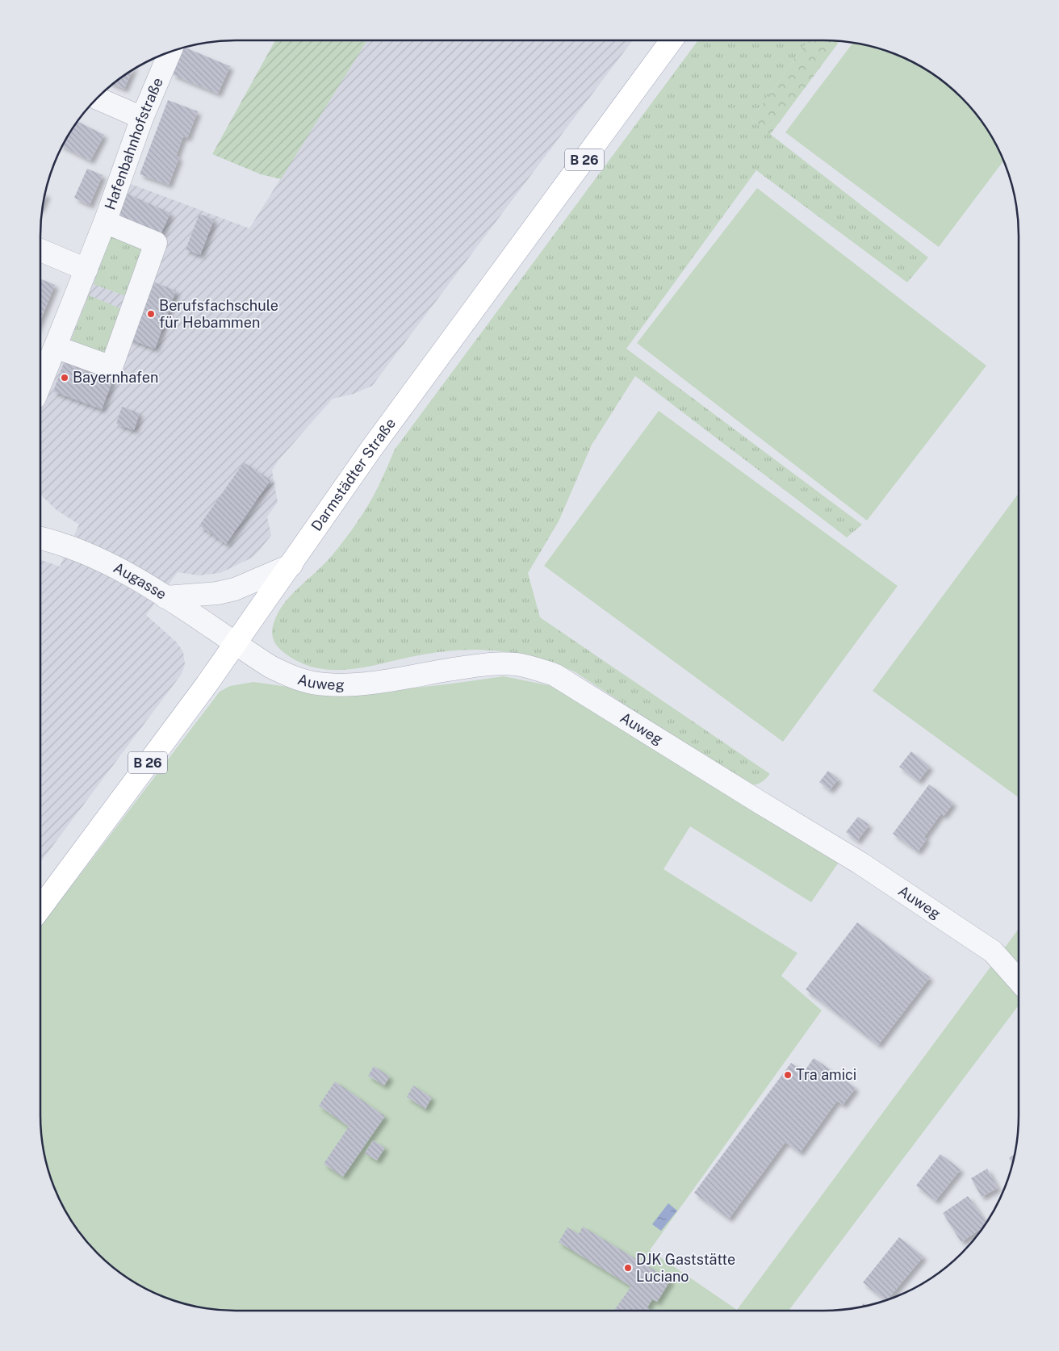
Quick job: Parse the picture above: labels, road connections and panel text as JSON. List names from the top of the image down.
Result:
{
  "streets": {
    "main road": ["B 26", "Darmstädter Straße"],
    "street": ["Hafenbahnhofstraße", "Augasse", "Auweg"]
  },
  "crossings": [
    ["Darmstädter Straße", "Augasse"],
    ["Darmstädter Straße", "Auweg"],
    ["Augasse", "Auweg"]
  ],
  "places": [
    "Berufsfachschule für Hebammen",
    "Bayernhafen",
    "Tra amici",
    "DJK Gaststätte Luciano"
  ]
}
